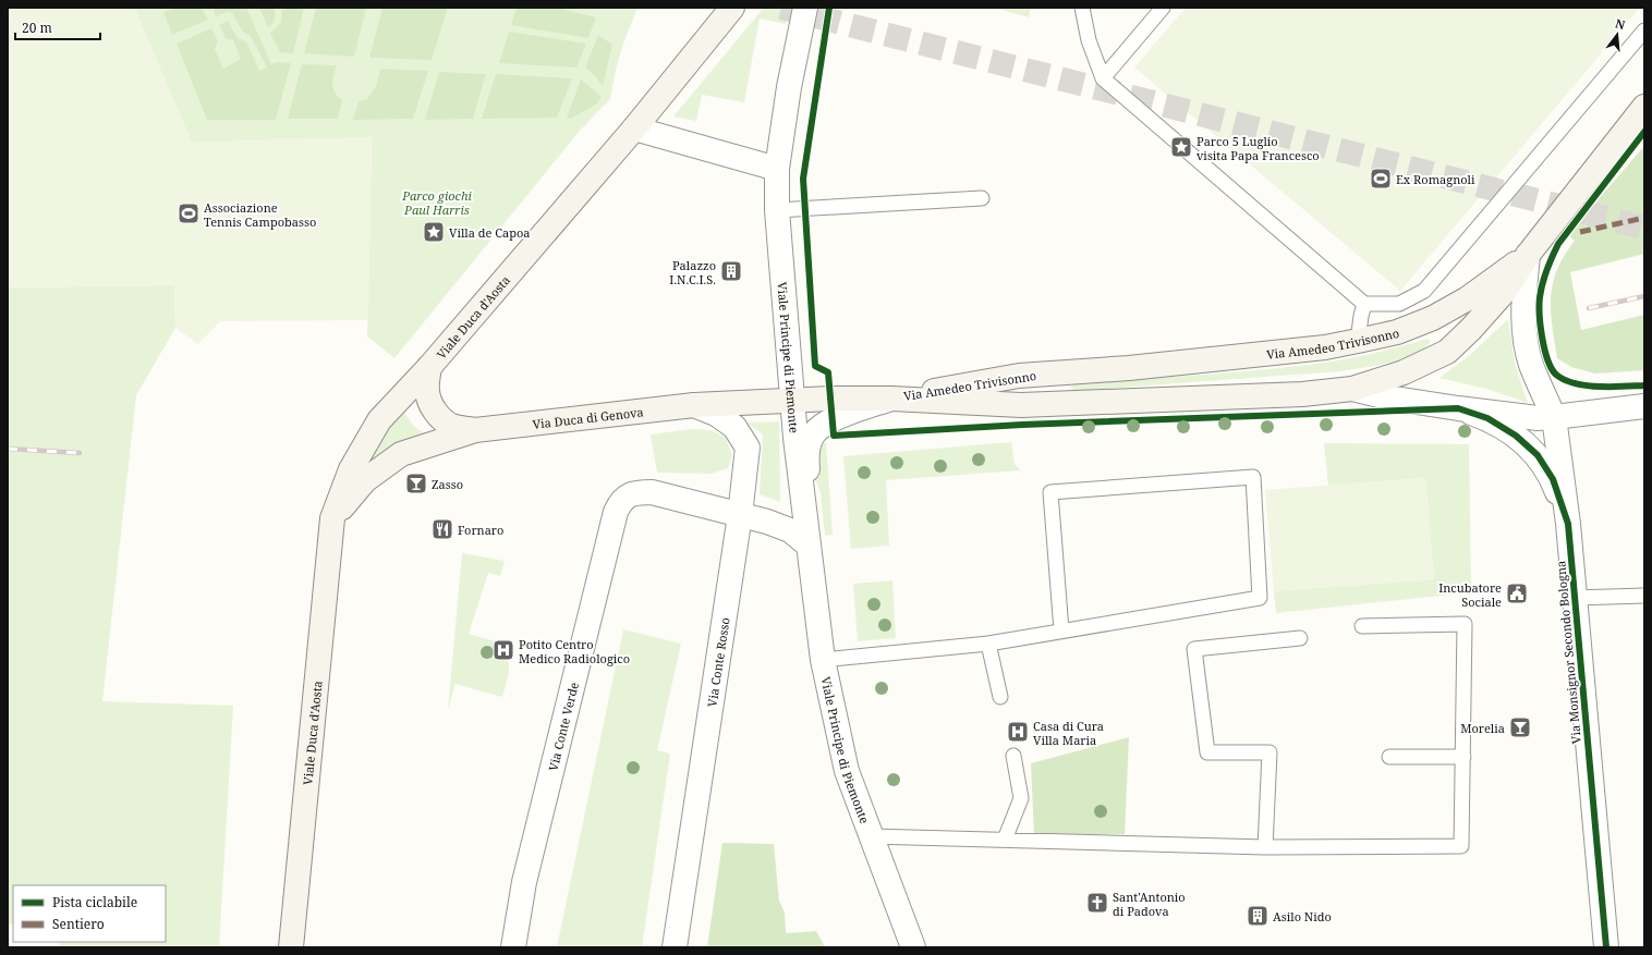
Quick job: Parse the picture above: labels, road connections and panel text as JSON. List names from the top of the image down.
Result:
{
  "streets": {
    "main road": ["Viale Duca d'Aosta", "Via Amedeo Trivisonno", "Via Duca di Genova"],
    "street": [
      "Viale Principe di Piemonte",
      "Via Monsignor Secondo Bologna",
      "Via Conte Rosso",
      "Via Conte Verde"
    ]
  },
  "crossings": [
    ["Viale Duca d'Aosta", "Via Duca di Genova"],
    ["Via Amedeo Trivisonno", "Viale Principe di Piemonte"],
    ["Via Amedeo Trivisonno", "Via Duca di Genova"],
    ["Via Amedeo Trivisonno", "Via Monsignor Secondo Bologna"],
    ["Viale Principe di Piemonte", "Via Duca di Genova"],
    ["Via Duca di Genova", "Via Conte Rosso"],
    ["Via Conte Rosso", "Via Conte Verde"]
  ],
  "parks": ["Parco giochi Paul Harris"],
  "places": {
    "place": ["Parco 5 Luglio visita Papa Francesco", "Villa de Capoa"],
    "sports": ["Ex Romagnoli", "Associazione Tennis Campobasso"],
    "building": ["Palazzo I.N.C.I.S.", "Asilo Nido"],
    "bar": ["Zasso", "Morelia"],
    "restaurant": ["Fornaro"],
    "public building": ["Incubatore Sociale"],
    "hospital": ["Potito Centro Medico Radiologico", "Casa di Cura Villa Maria"],
    "church": ["Sant'Antonio di Padova"]
  },
  "legend": ["Pista ciclabile", "Sentiero"],
  "scale_bar": "20 m",
  "north": "top"
}
